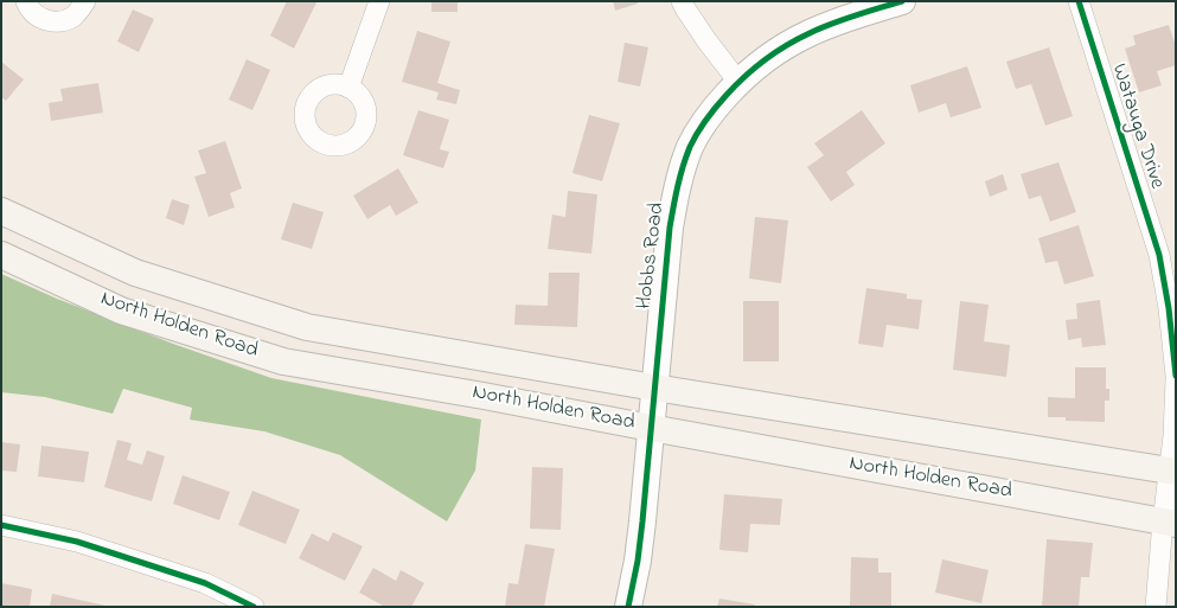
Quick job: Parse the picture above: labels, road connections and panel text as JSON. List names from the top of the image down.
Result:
{
  "streets": {
    "main road": ["North Holden Road"],
    "street": ["Watauga Drive", "Hobbs Road"]
  },
  "crossings": [
    ["Watauga Drive", "North Holden Road"],
    ["Hobbs Road", "North Holden Road"]
  ]
}
